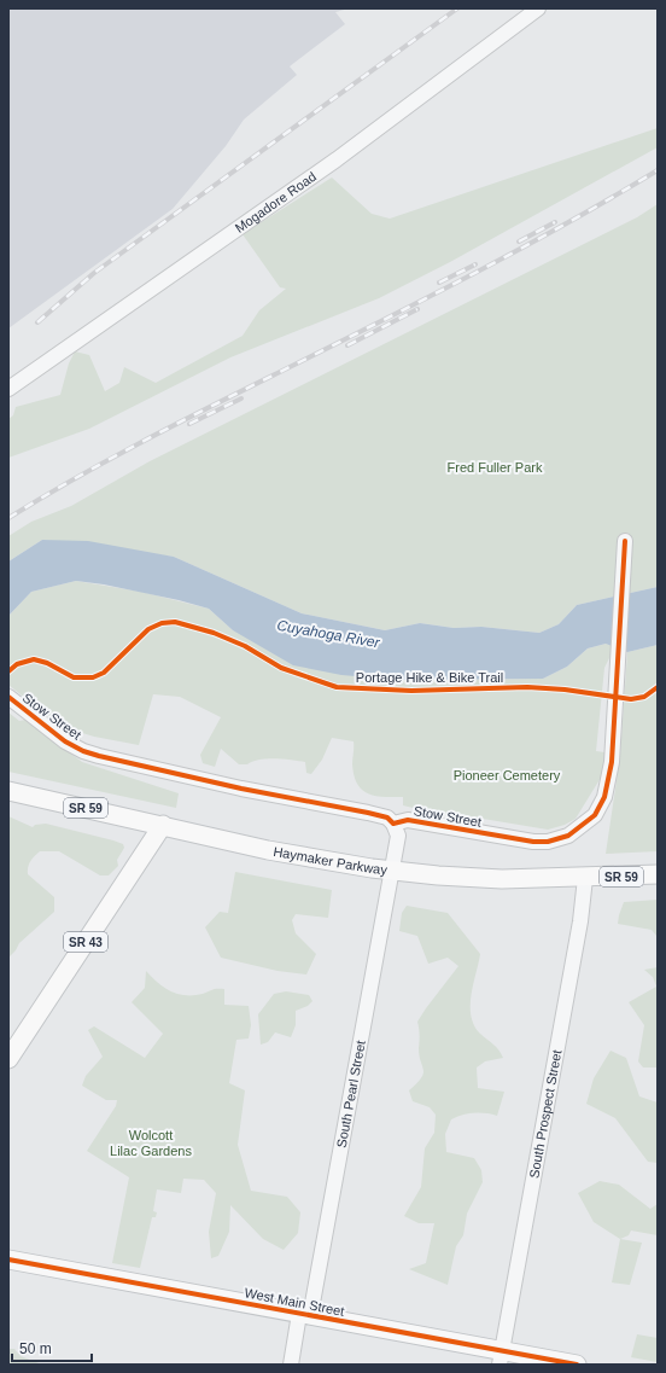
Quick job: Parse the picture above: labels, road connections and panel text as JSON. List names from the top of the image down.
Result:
{
  "streets": {
    "main road": [
      "SR 59",
      "Haymaker Parkway",
      "SR 43",
      "West Main Street"
    ],
    "street": [
      "Mogadore Road",
      "Stow Street",
      "South Pearl Street",
      "South Prospect Street"
    ],
    "cycle path": ["Portage Hike & Bike Trail"]
  },
  "crossings": [
    ["Stow Street", "South Pearl Street"],
    ["Haymaker Parkway", "SR 43"],
    ["Haymaker Parkway", "South Pearl Street"],
    ["Haymaker Parkway", "South Prospect Street"],
    ["South Pearl Street", "West Main Street"],
    ["South Prospect Street", "West Main Street"]
  ],
  "water": ["Cuyahoga River"],
  "parks": ["Fred Fuller Park", "Pioneer Cemetery", "Wolcott Lilac Gardens"],
  "scale_bar": "50 m"
}
